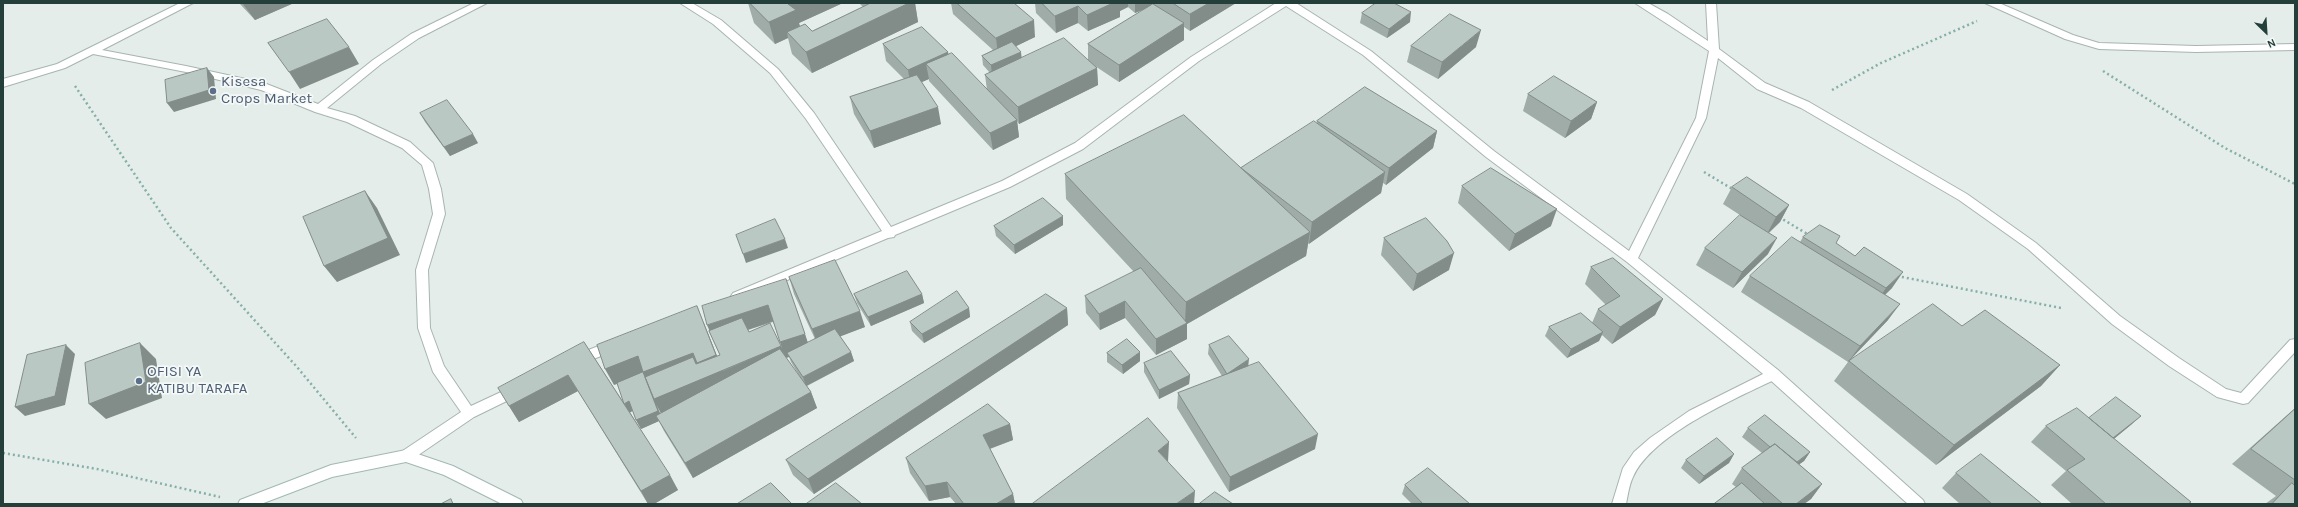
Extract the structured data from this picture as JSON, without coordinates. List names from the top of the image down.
{
  "places": ["Kisesa Crops Market", "OFISI YA KATIBU TARAFA"],
  "north": "bottom right"
}
